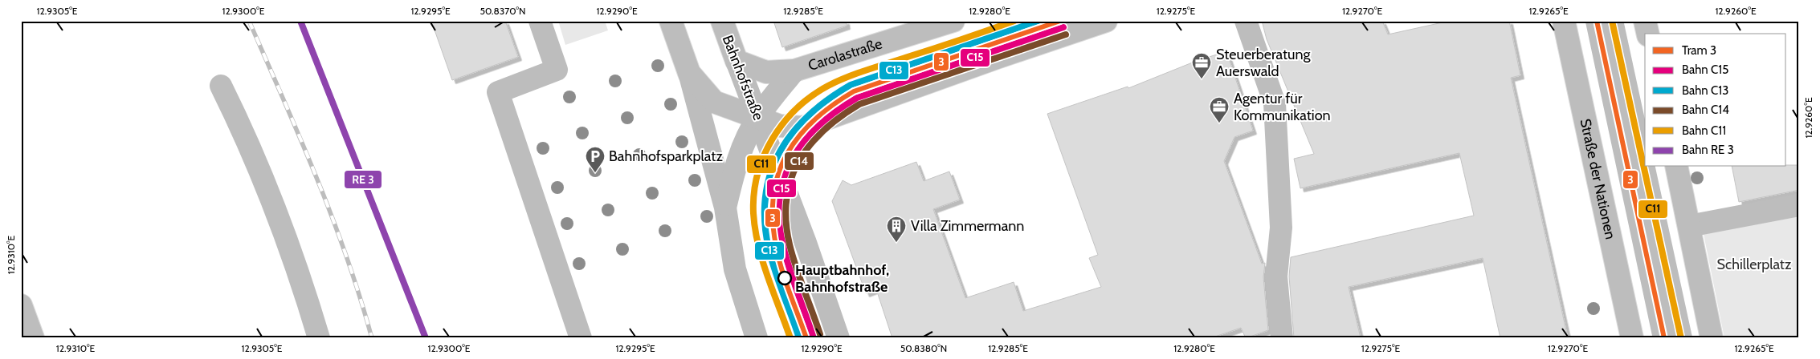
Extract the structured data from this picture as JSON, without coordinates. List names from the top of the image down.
{
  "streets": {
    "main road": ["Carolastraße", "Bahnhofstraße", "Straße der Nationen"]
  },
  "crossings": [
    ["Carolastraße", "Bahnhofstraße"]
  ],
  "parks": ["Schillerplatz"],
  "places": {
    "office": ["Steuerberatung Auerswald", "Agentur für Kommunikation"],
    "parking": ["Bahnhofsparkplatz"],
    "building": ["Villa Zimmermann"],
    "other": ["Hauptbahnhof, Bahnhofstraße"]
  },
  "lines": [
    "tram line 3",
    "rail line C13",
    "rail line C11",
    "rail line C15",
    "rail line C14"
  ],
  "legend": [
    "Tram 3",
    "Bahn C15",
    "Bahn C13",
    "Bahn C14",
    "Bahn C11",
    "Bahn RE 3"
  ],
  "coordinates": [
    "12.9305°E",
    "12.9300°E",
    "12.9295°E",
    "50.8370°N",
    "12.9290°E",
    "12.9285°E",
    "12.9280°E",
    "12.9275°E",
    "12.9270°E",
    "12.9265°E",
    "12.9260°E",
    "12.9310°E",
    "50.8380°N"
  ]
}
